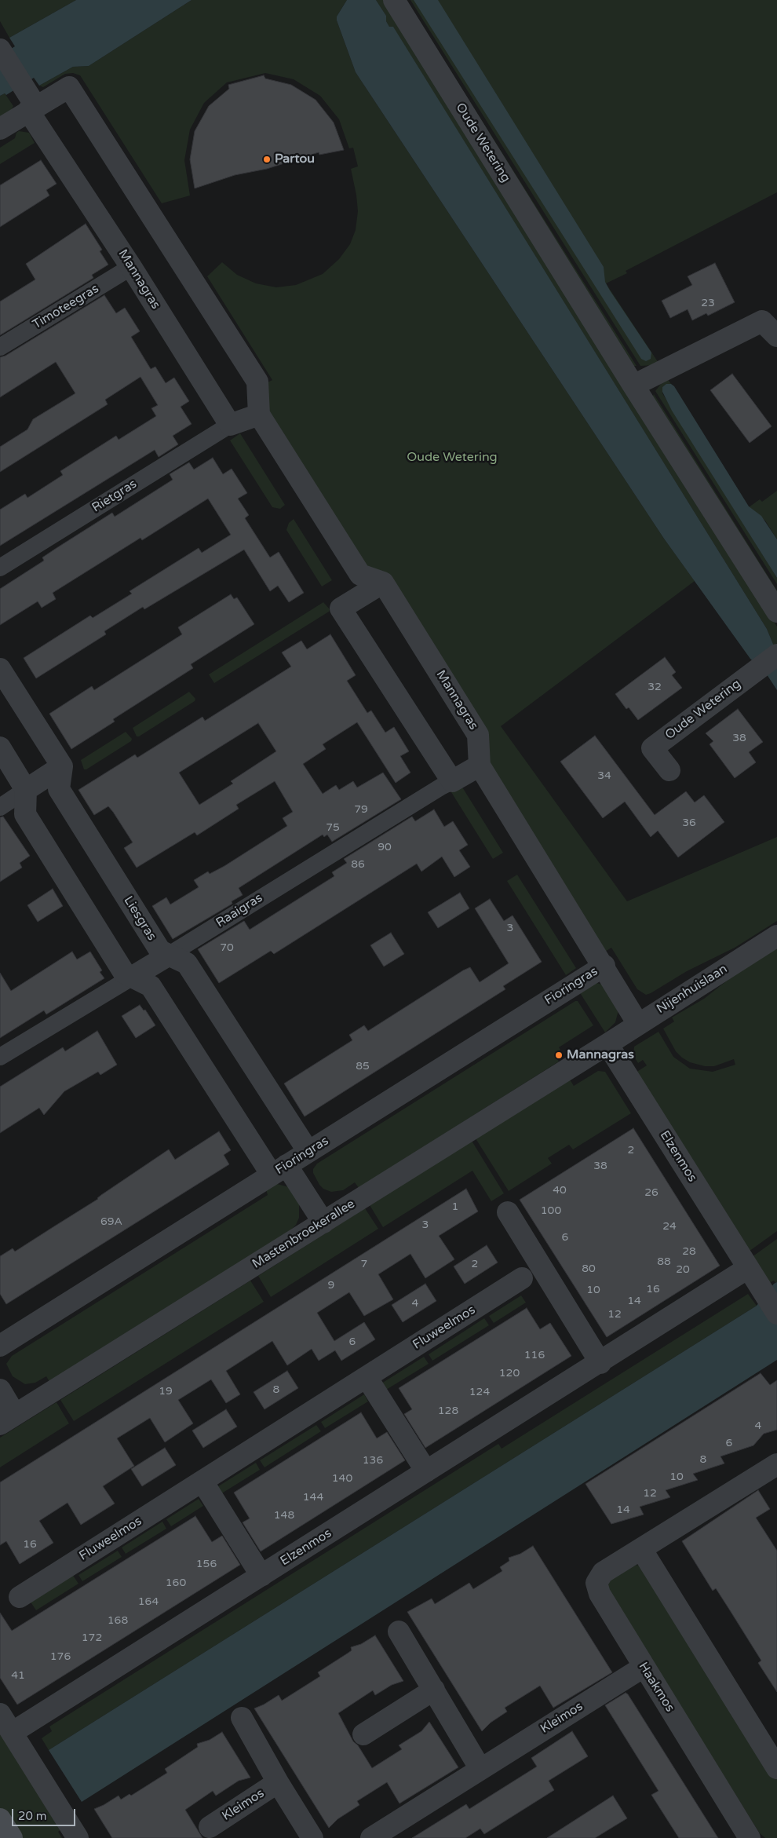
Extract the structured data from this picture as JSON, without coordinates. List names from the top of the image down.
{
  "streets": {
    "street": [
      "Oude Wetering",
      "Mannagras",
      "Timoteegras",
      "Rietgras",
      "Raaigras",
      "Liesgras",
      "Fioringras",
      "Nijenhuislaan",
      "Elzenmos",
      "Mastenbroekerallee",
      "Fluweelmos",
      "Haakmos",
      "Kleimos"
    ]
  },
  "crossings": [
    ["Mannagras", "Timoteegras"],
    ["Mannagras", "Rietgras"],
    ["Mannagras", "Raaigras"],
    ["Mannagras", "Fioringras"],
    ["Mannagras", "Nijenhuislaan"],
    ["Raaigras", "Liesgras"],
    ["Liesgras", "Fioringras"],
    ["Nijenhuislaan", "Elzenmos"],
    ["Nijenhuislaan", "Mastenbroekerallee"],
    ["Elzenmos", "Mastenbroekerallee"],
    ["Haakmos", "Kleimos"]
  ],
  "parks": ["Oude Wetering"],
  "places": ["Partou", "Mannagras"],
  "house_numbers": [
    "23",
    "32",
    "38",
    "34",
    "79",
    "36",
    "75",
    "90",
    "86",
    "3",
    "70",
    "85",
    "2",
    "38",
    "40",
    "26",
    "1",
    "100",
    "69A",
    "3",
    "24",
    "6",
    "28",
    "88",
    "7",
    "2",
    "80",
    "20",
    "9",
    "16",
    "10",
    "14",
    "4",
    "12",
    "6",
    "116",
    "120",
    "8",
    "19",
    "124",
    "128",
    "4",
    "6",
    "8",
    "136",
    "10",
    "140",
    "12",
    "144",
    "14",
    "148",
    "16",
    "156",
    "160",
    "164",
    "168",
    "172",
    "176",
    "41"
  ],
  "scale_bar": "20 m"
}
